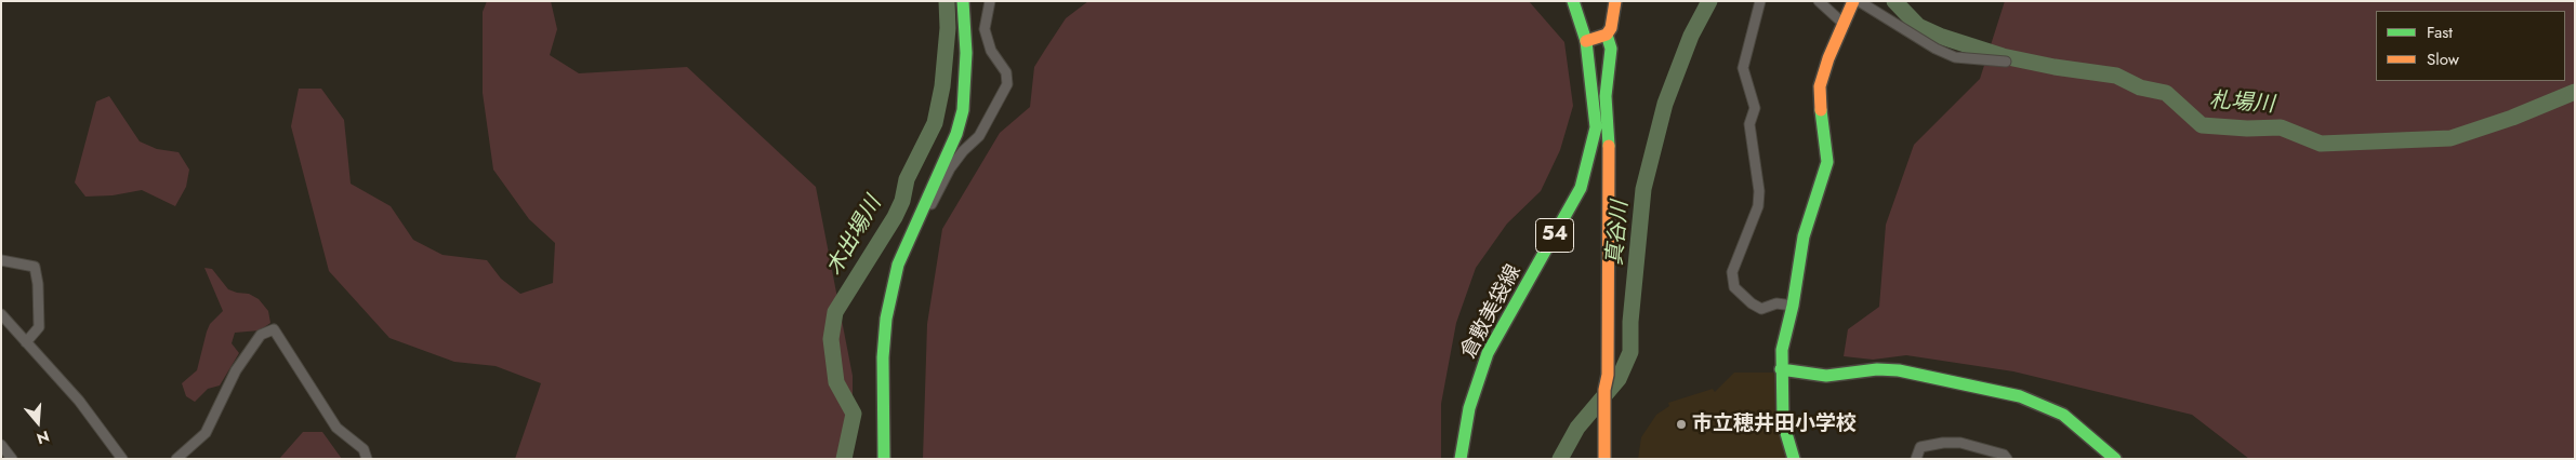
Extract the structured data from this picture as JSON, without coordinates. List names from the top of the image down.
{
  "streets": {
    "street": ["54", "倉敷美袋線"]
  },
  "water": ["札場川", "真谷川", "木出場川"],
  "places": ["市立穂井田小学校"],
  "legend": ["Fast", "Slow"],
  "north": "bottom"
}
